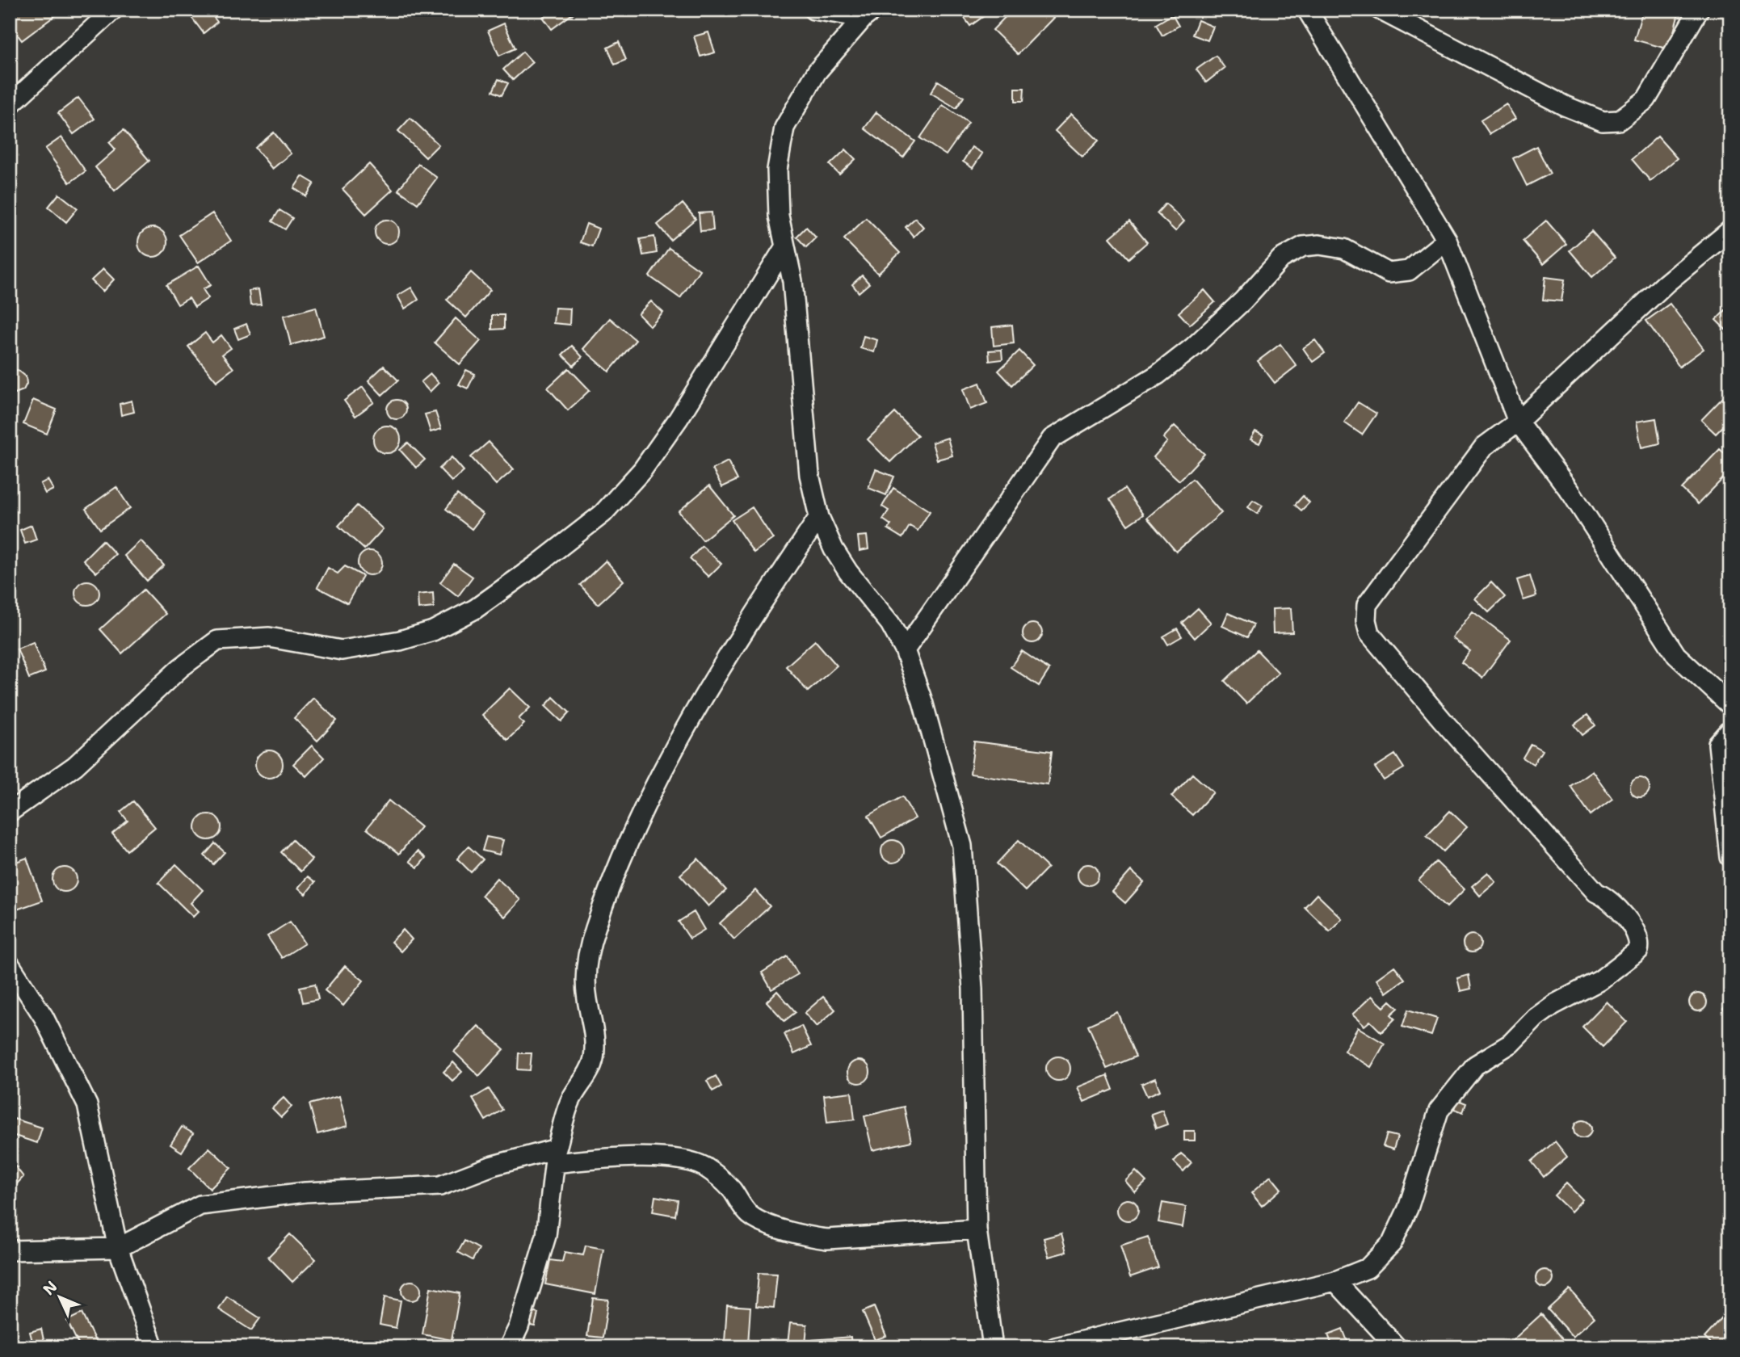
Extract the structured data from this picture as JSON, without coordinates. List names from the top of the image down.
{
  "north": "top left"
}
